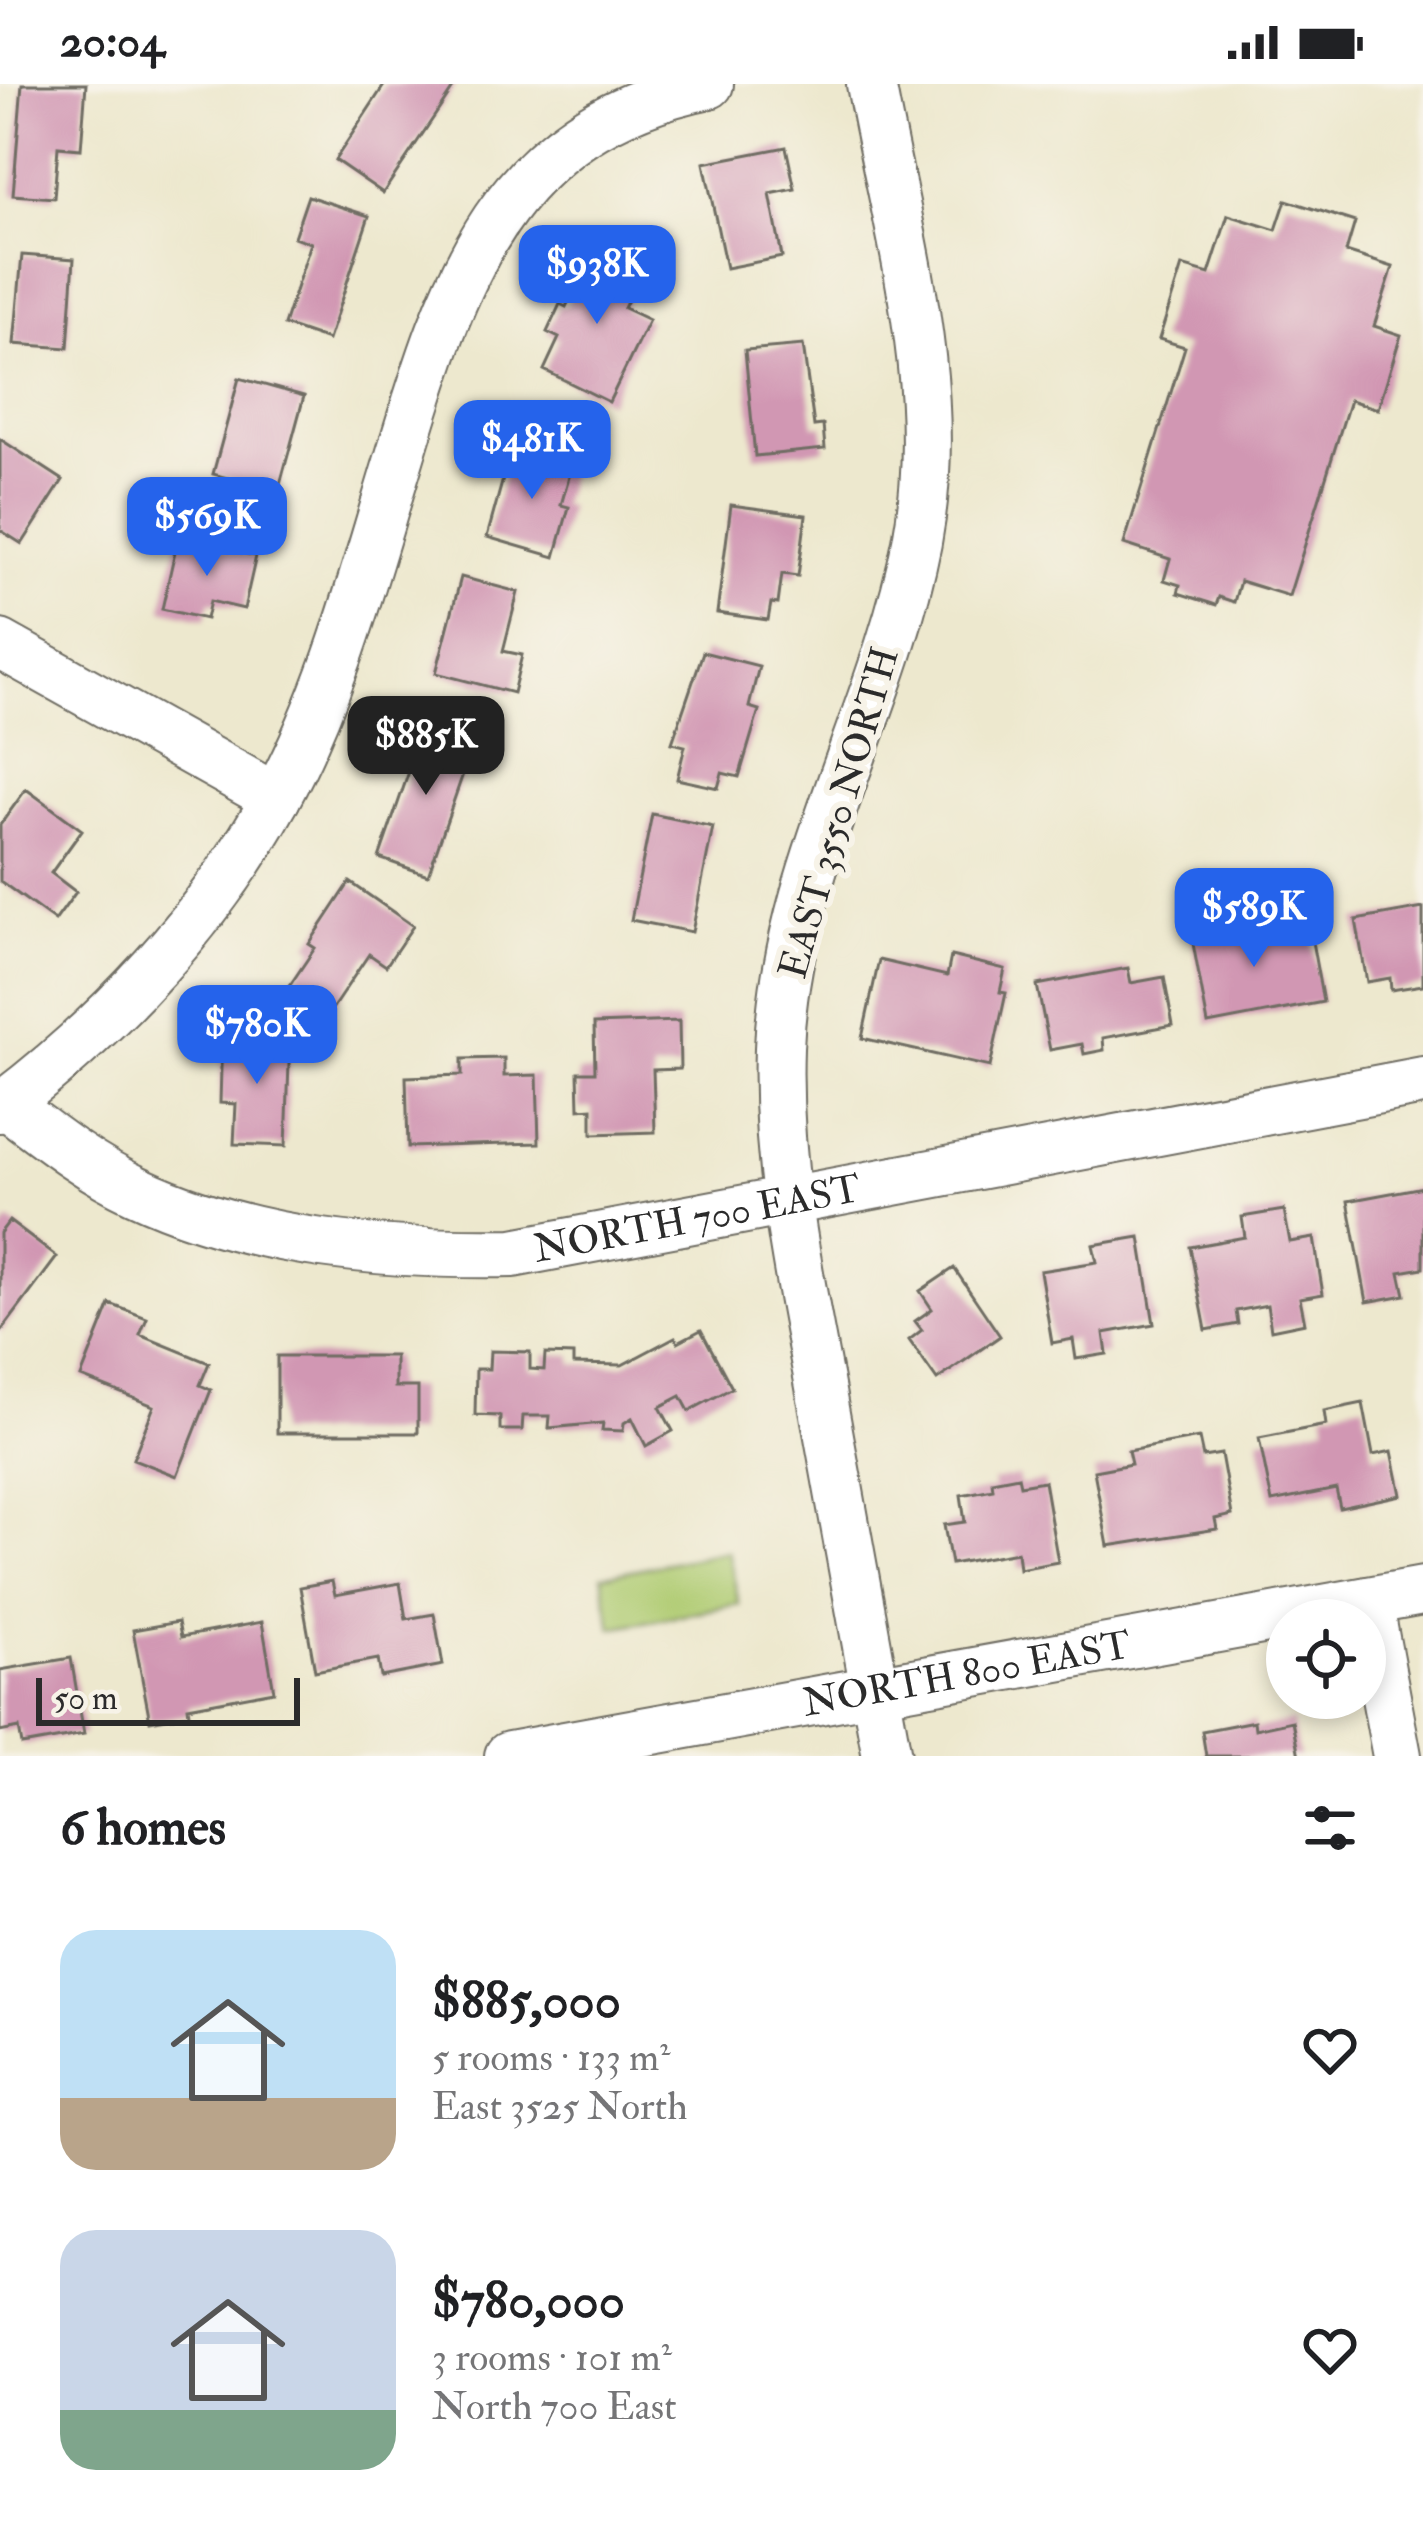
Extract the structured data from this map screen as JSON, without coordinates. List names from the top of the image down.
{
  "streets": {
    "street": ["EAST 3550 NORTH", "NORTH 700 EAST", "NORTH 800 EAST"]
  },
  "crossings": [
    ["EAST 3550 NORTH", "NORTH 700 EAST"],
    ["EAST 3550 NORTH", "NORTH 800 EAST"]
  ],
  "scale_bar": "50 m",
  "page": {
    "status": "20:04",
    "price": [
      "$938K",
      "$481K",
      "$569K",
      "$885K",
      "$589K",
      "$780K"
    ],
    "scale": "50 m",
    "heading": "6 homes",
    "list": [
      {
        "name": "$885,000",
        "note": "5 rooms · 133 m² · East 3525 North"
      },
      {
        "name": "$780,000",
        "note": "3 rooms · 101 m² · North 700 East"
      }
    ]
  }
}
